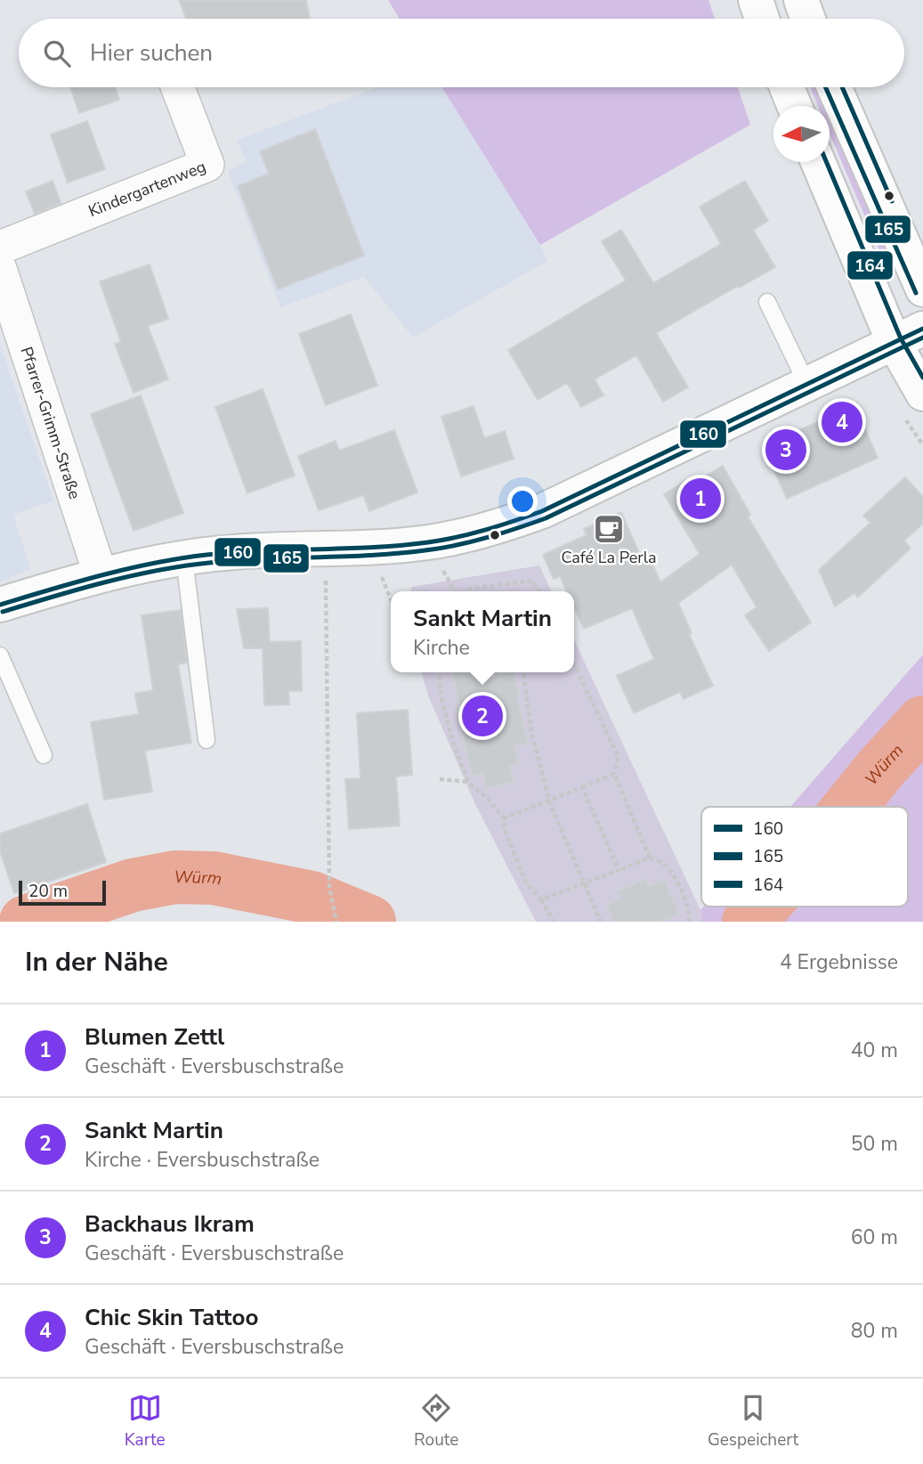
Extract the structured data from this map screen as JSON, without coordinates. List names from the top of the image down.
{
  "streets": {
    "street": ["Kindergartenweg", "Pfarrer-Grimm-Straße"]
  },
  "water": ["Würm"],
  "places": {
    "cafe": ["Café La Perla"]
  },
  "lines": ["transit line 165", "transit line 164", "transit line 160"],
  "legend": ["160", "165", "164"],
  "scale_bar": "20 m",
  "north": "left",
  "page": {
    "search": "Hier suchen",
    "pins": [
      "4",
      "3",
      "1",
      "2"
    ],
    "popup": ["Sankt Martin", "Kirche"],
    "scale": "20 m",
    "heading": ["In der Nähe", "4 Ergebnisse"],
    "list": [
      {
        "mark": "1",
        "name": "Blumen Zettl",
        "note": "Geschäft · Eversbuschstraße",
        "value": "40 m"
      },
      {
        "mark": "2",
        "name": "Sankt Martin",
        "note": "Kirche · Eversbuschstraße",
        "value": "50 m"
      },
      {
        "mark": "3",
        "name": "Backhaus Ikram",
        "note": "Geschäft · Eversbuschstraße",
        "value": "60 m"
      },
      {
        "mark": "4",
        "name": "Chic Skin Tattoo",
        "note": "Geschäft · Eversbuschstraße",
        "value": "80 m"
      }
    ],
    "nav": ["Karte", "Route", "Gespeichert"]
  }
}
